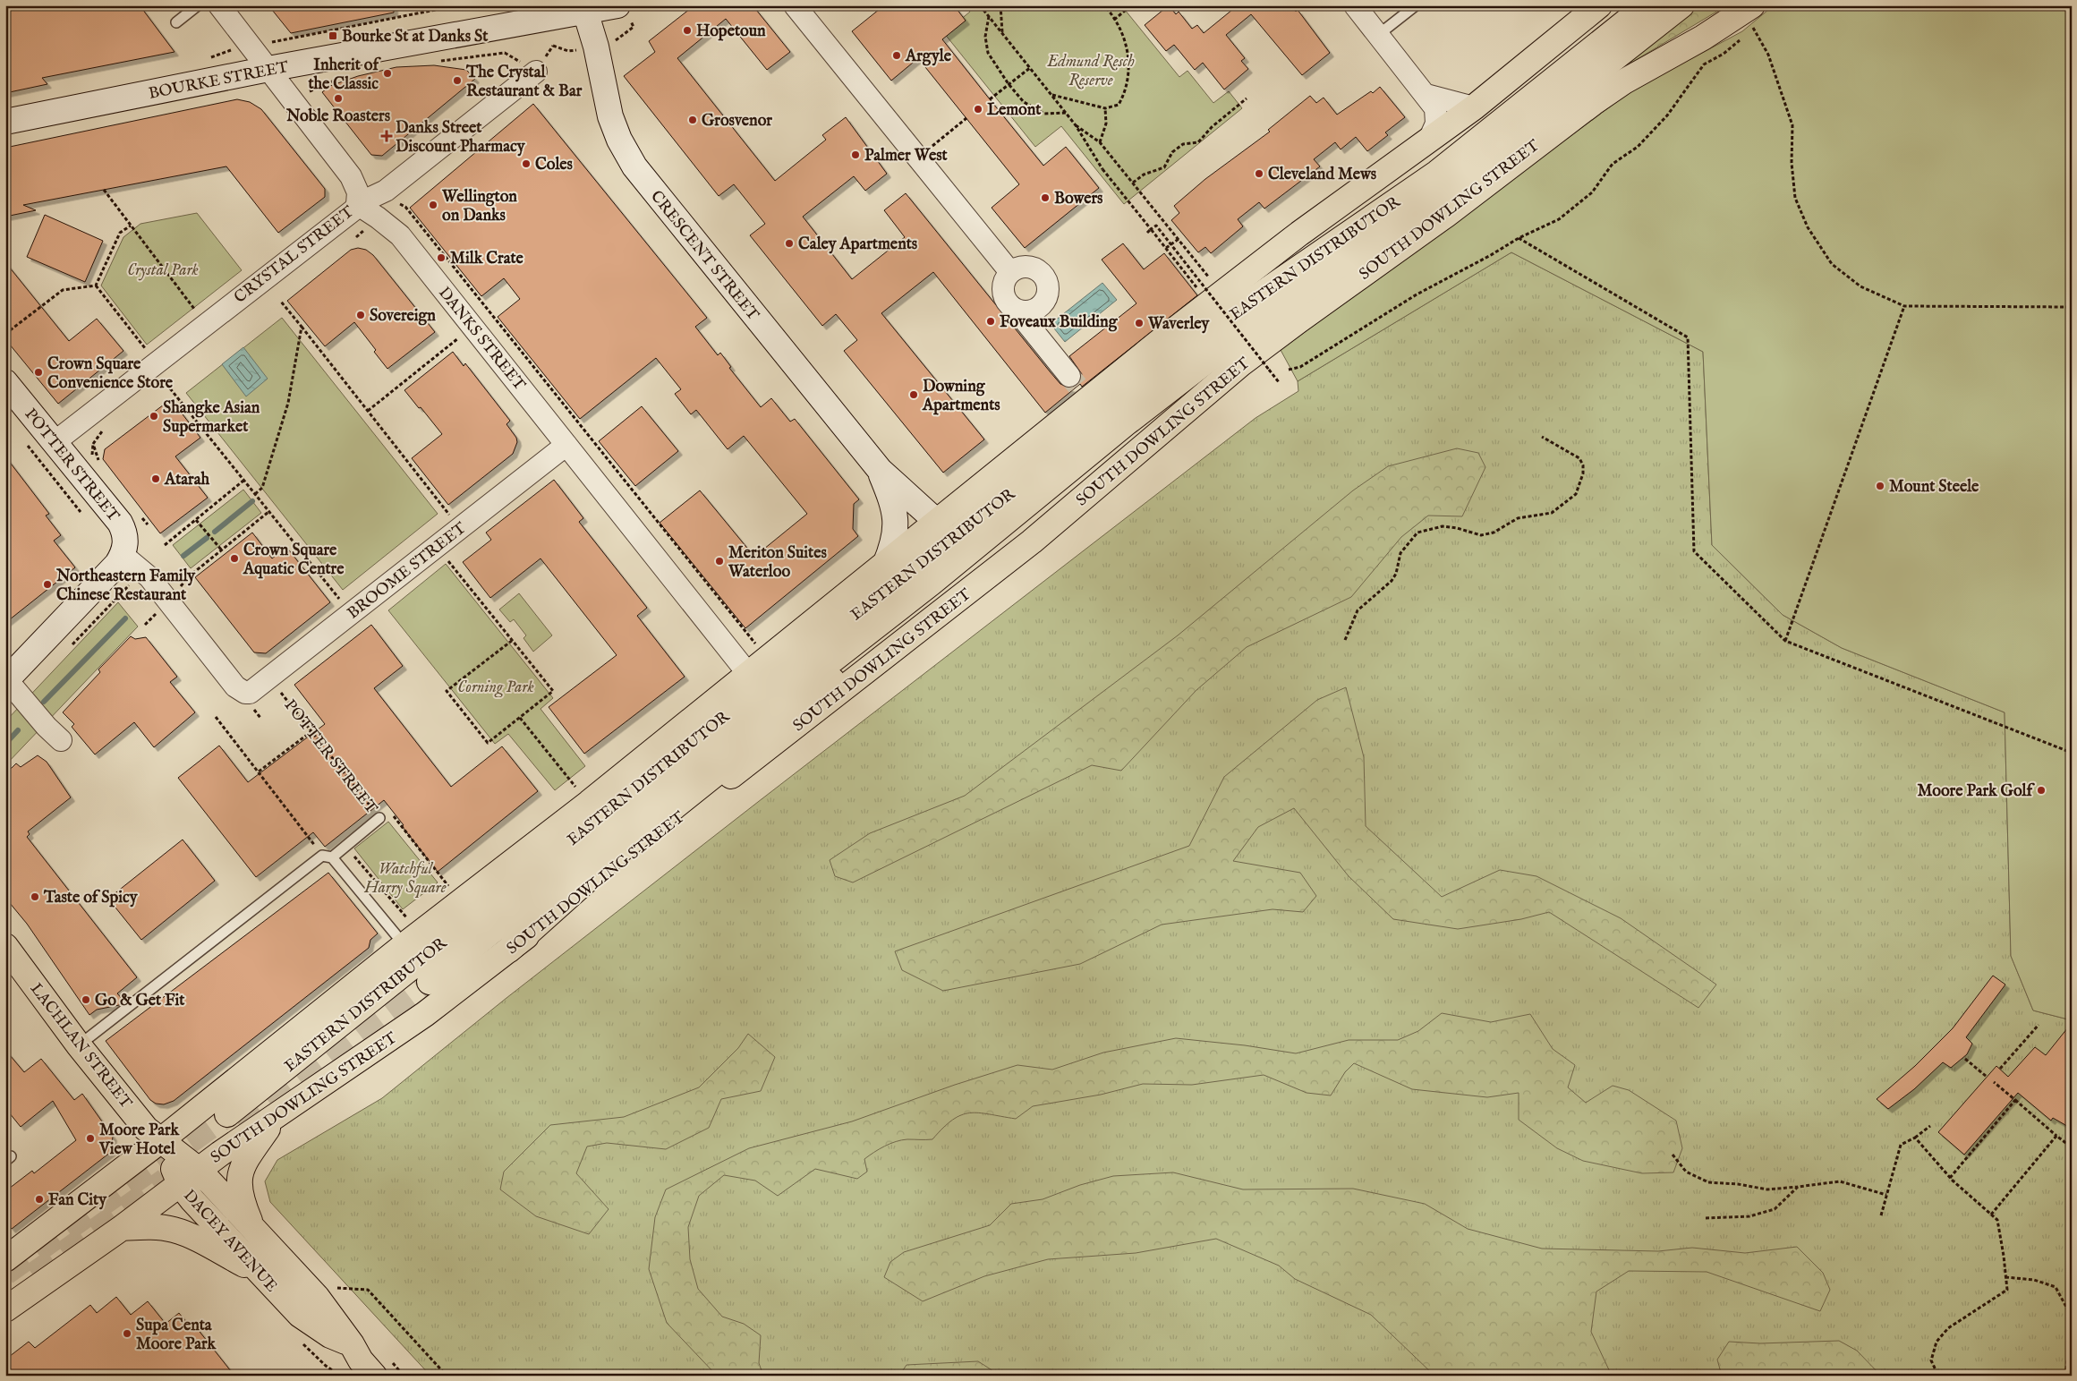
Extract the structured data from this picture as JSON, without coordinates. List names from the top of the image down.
{
  "streets": {
    "main road": [
      "BOURKE STREET",
      "SOUTH DOWLING STREET",
      "CRESCENT STREET",
      "EASTERN DISTRIBUTOR",
      "POTTER STREET",
      "LACHLAN STREET",
      "DACEY AVENUE"
    ],
    "street": ["CRYSTAL STREET", "DANKS STREET", "BROOME STREET"]
  },
  "crossings": [
    ["BOURKE STREET", "CRESCENT STREET"],
    ["SOUTH DOWLING STREET", "DACEY AVENUE"],
    ["CRYSTAL STREET", "DANKS STREET"],
    ["CRYSTAL STREET", "POTTER STREET"],
    ["DANKS STREET", "BROOME STREET"],
    ["LACHLAN STREET", "DACEY AVENUE"]
  ],
  "parks": [
    "Edmund Resch Reserve",
    "Crystal Park",
    "Corning Park",
    "Watchful Harry Square"
  ],
  "places": {
    "other": [
      "Hopetoun",
      "Argyle",
      "Inherit of the Classic",
      "The Crystal Restaurant & Bar",
      "Noble Roasters",
      "Lemont",
      "Grosvenor",
      "Palmer West",
      "Coles",
      "Cleveland Mews",
      "Bowers",
      "Wellington on Danks",
      "Caley Apartments",
      "Milk Crate",
      "Sovereign",
      "Foveaux Building",
      "Waverley",
      "Crown Square Convenience Store",
      "Downing Apartments",
      "Shangke Asian Supermarket",
      "Atarah",
      "Mount Steele",
      "Crown Square Aquatic Centre",
      "Meriton Suites Waterloo",
      "Northeastern Family Chinese Restaurant",
      "Moore Park Golf",
      "Taste of Spicy",
      "Go & Get Fit",
      "Moore Park View Hotel",
      "Fan City",
      "Supa Centa Moore Park"
    ],
    "transit": ["Bourke St at Danks St"],
    "health": ["Danks Street Discount Pharmacy"]
  }
}
